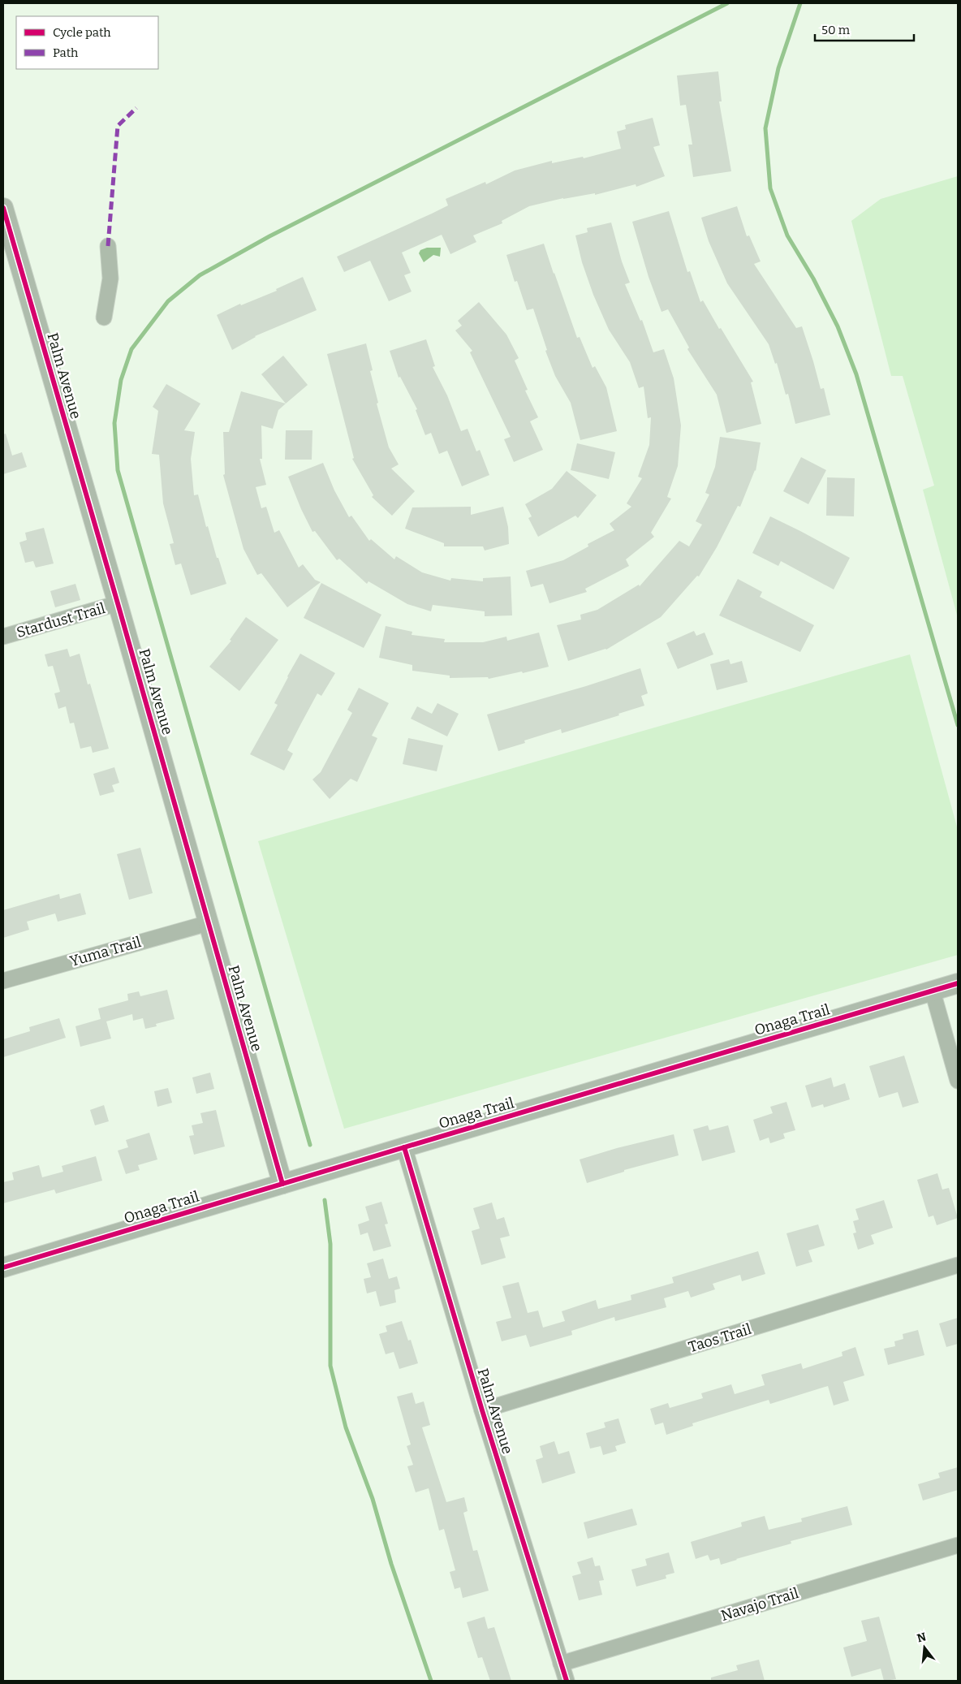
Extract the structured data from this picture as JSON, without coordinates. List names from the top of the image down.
{
  "streets": {
    "street": [
      "Palm Avenue",
      "Stardust Trail",
      "Yuma Trail",
      "Onaga Trail",
      "Taos Trail",
      "Navajo Trail"
    ]
  },
  "crossings": [
    ["Palm Avenue", "Stardust Trail"],
    ["Palm Avenue", "Yuma Trail"],
    ["Palm Avenue", "Onaga Trail"],
    ["Palm Avenue", "Taos Trail"],
    ["Palm Avenue", "Navajo Trail"]
  ],
  "legend": ["Cycle path", "Path"],
  "scale_bar": "50 m",
  "north": "top"
}
